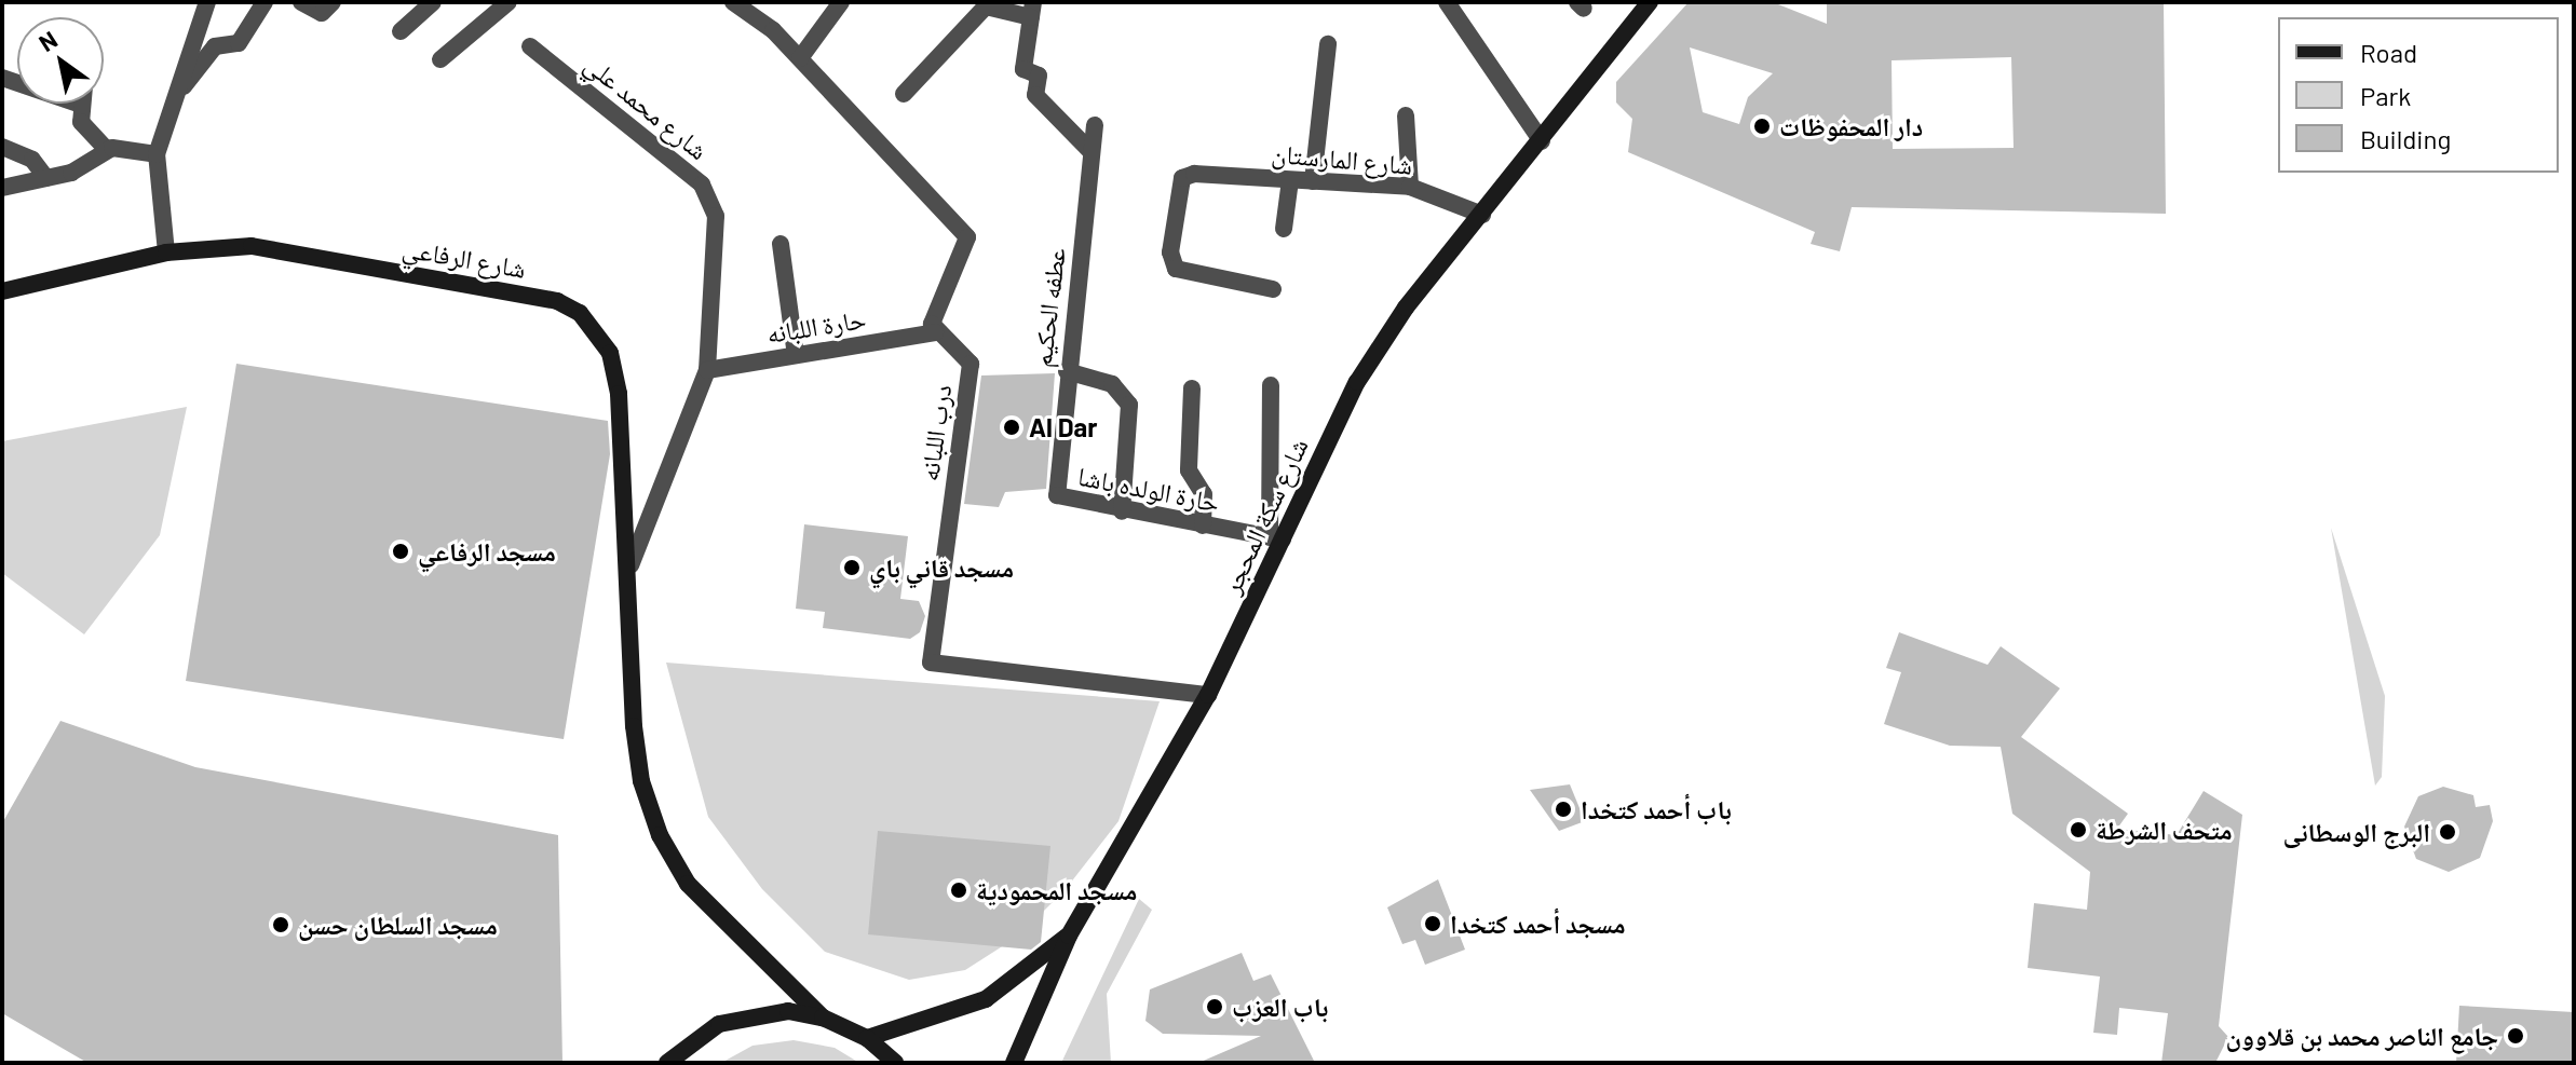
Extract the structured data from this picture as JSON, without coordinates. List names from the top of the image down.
{
  "streets": {
    "main road": ["شارع الرفاعي", "شارع سكة المحجر"],
    "street": [
      "شارع محمد علي",
      "شارع المارستان",
      "عطفه الحكيم",
      "حارة اللبانه",
      "درب اللبانه",
      "حارة الولده باشا"
    ]
  },
  "crossings": [
    ["شارع محمد علي", "شارع الرفاعي"],
    ["شارع محمد علي", "حارة اللبانه"],
    ["شارع المارستان", "شارع سكة المحجر"],
    ["عطفه الحكيم", "حارة الولده باشا"],
    ["حارة اللبانه", "درب اللبانه"],
    ["درب اللبانه", "شارع سكة المحجر"],
    ["حارة الولده باشا", "شارع سكة المحجر"]
  ],
  "places": [
    "دار المحفوظات",
    "Al Dar",
    "مسجد الرفاعي",
    "مسجد قاني باي",
    "باب أحمد كتخدا",
    "متحف الشرطة",
    "البرج الوسطانى",
    "مسجد المحمودية",
    "مسجد أحمد كتخدا",
    "مسجد السلطان حسن",
    "باب العزب",
    "جامع الناصر محمد بن قلاوون"
  ],
  "legend": ["Road", "Park", "Building"],
  "north": "top left"
}
